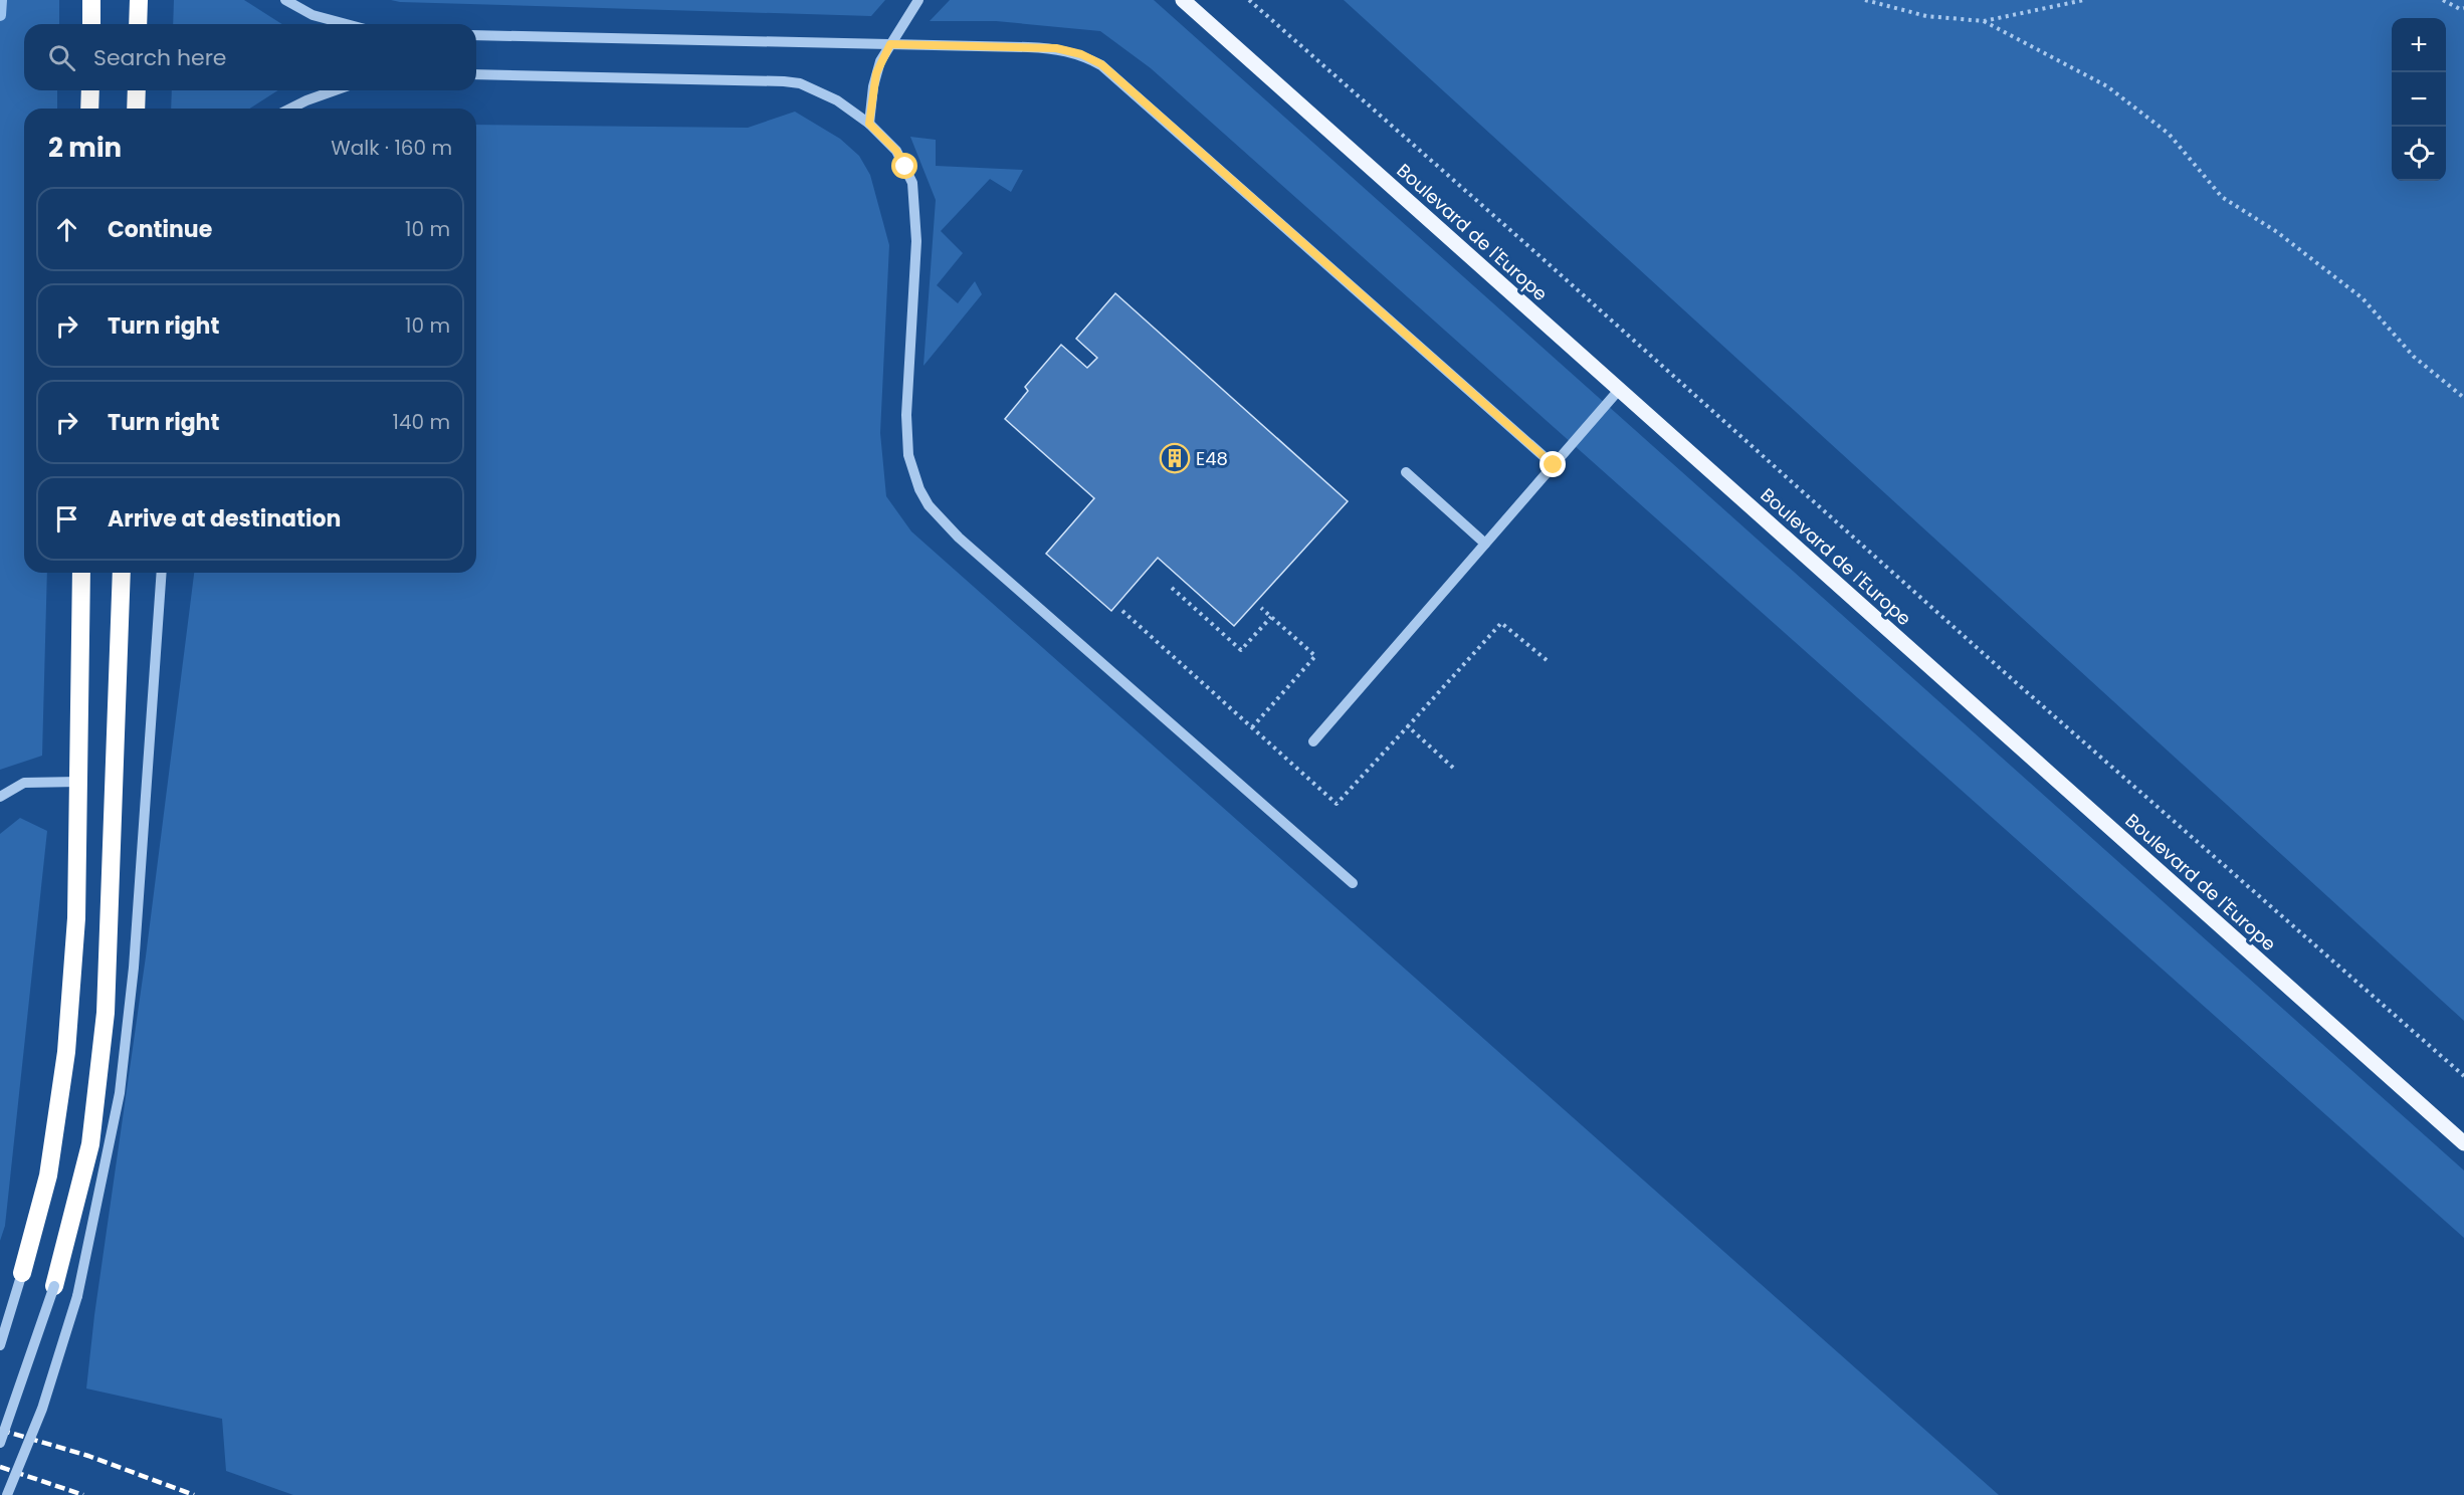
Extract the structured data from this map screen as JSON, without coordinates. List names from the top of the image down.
{
  "streets": {
    "main road": ["Boulevard de l'Europe"]
  },
  "places": {
    "building": ["E48"]
  },
  "page": {
    "map_buttons": ["+", "−"],
    "search": "Search here",
    "heading": ["2 min", "Walk · 160 m"],
    "list": [
      ["Continue", "10 m"],
      ["Turn right", "10 m"],
      ["Turn right", "140 m"],
      "Arrive at destination"
    ]
  }
}
